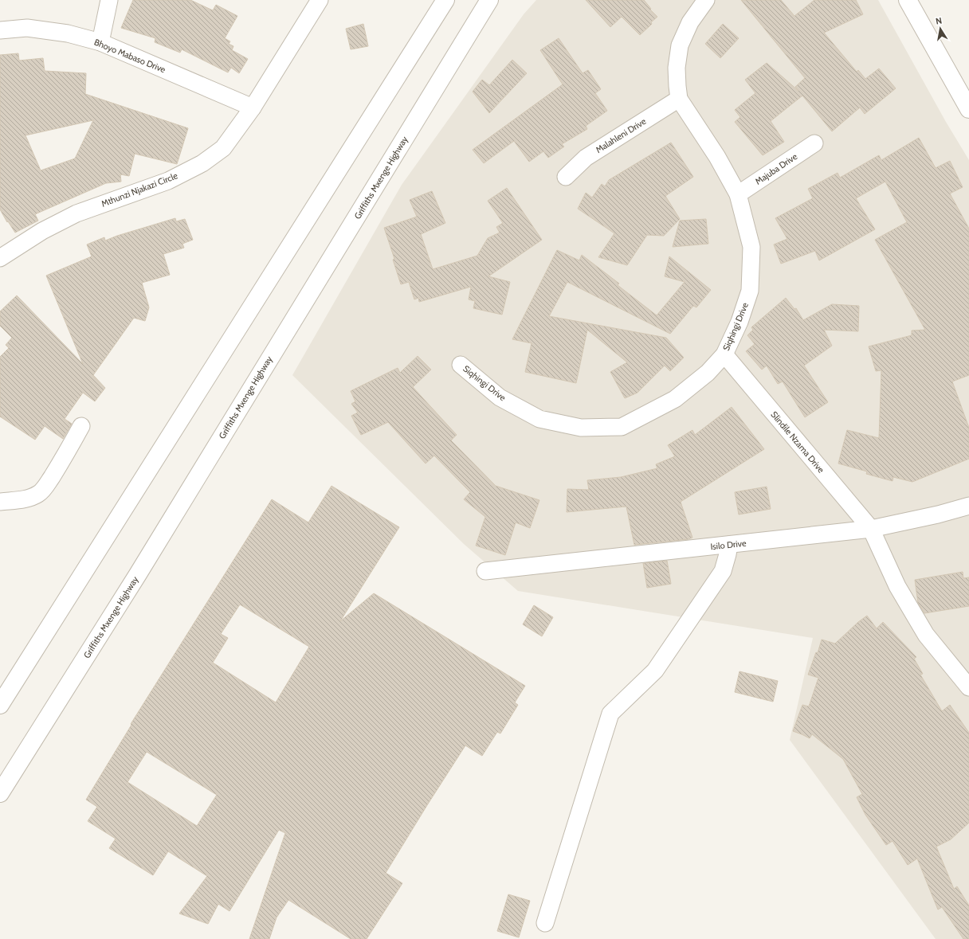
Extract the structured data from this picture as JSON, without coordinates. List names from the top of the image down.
{
  "streets": {
    "street": [
      "Bhoyo Mabaso Drive",
      "Malahleni Drive",
      "Majuba Drive",
      "Griffiths Mxenge Highway",
      "Mthunzi Njakazi Circle",
      "Siqhingi Drive",
      "Slindile Nzama Drive",
      "Isilo Drive"
    ]
  },
  "crossings": [
    ["Bhoyo Mabaso Drive", "Mthunzi Njakazi Circle"],
    ["Malahleni Drive", "Siqhingi Drive"],
    ["Majuba Drive", "Siqhingi Drive"],
    ["Siqhingi Drive", "Slindile Nzama Drive"],
    ["Slindile Nzama Drive", "Isilo Drive"]
  ],
  "north": "top"
}
